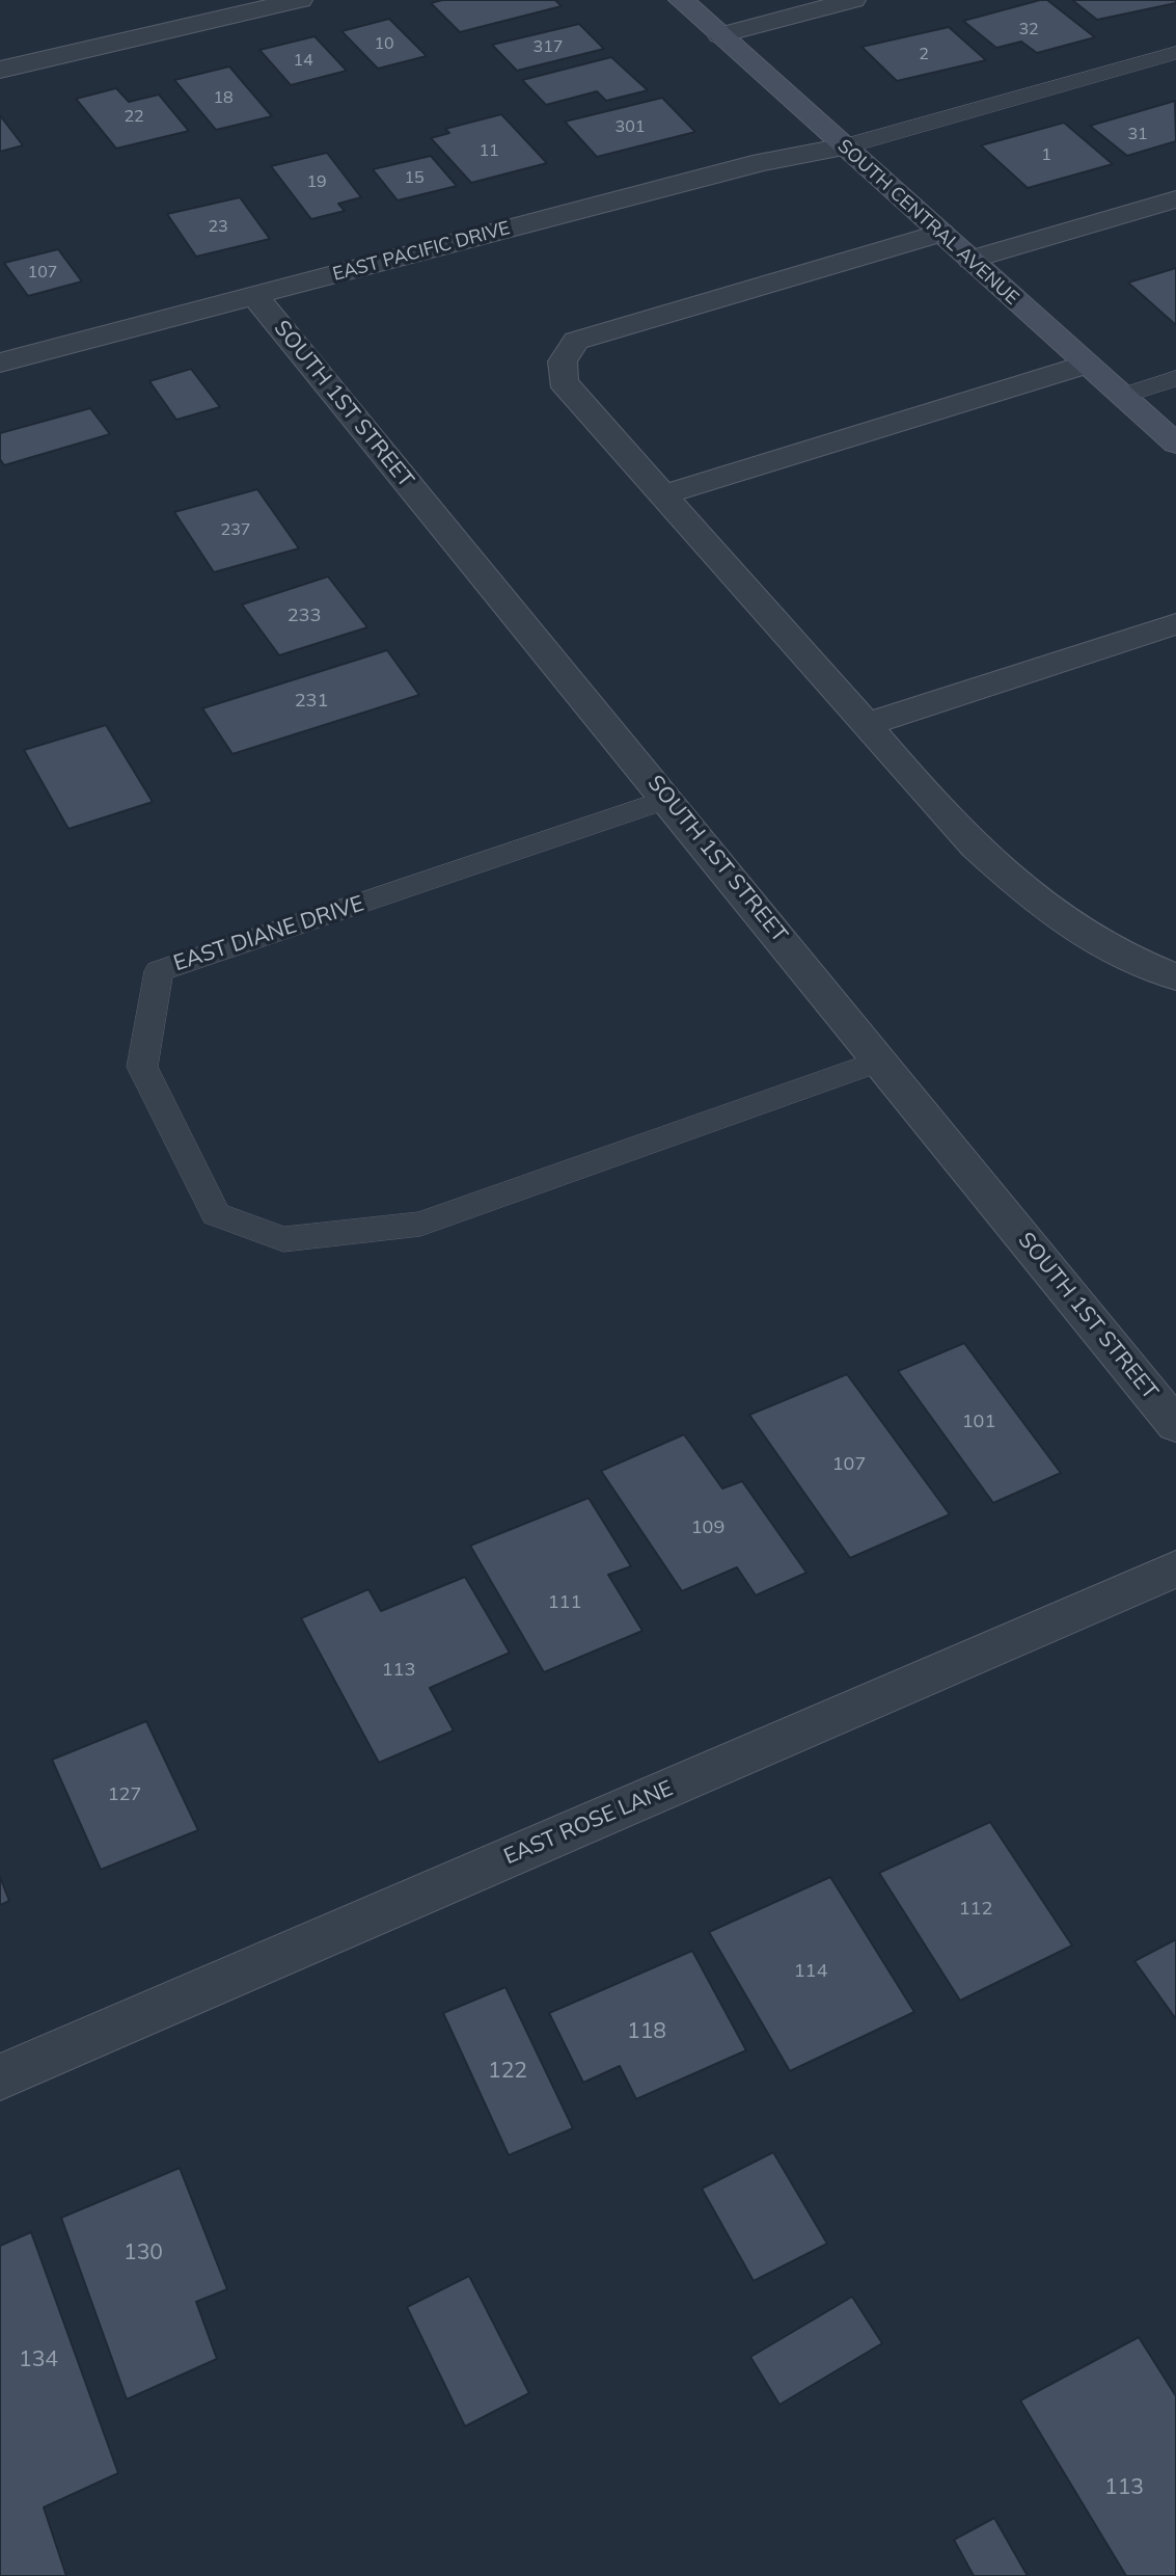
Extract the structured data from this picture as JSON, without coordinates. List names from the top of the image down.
{
  "streets": {
    "street": [
      "SOUTH CENTRAL AVENUE",
      "EAST PACIFIC DRIVE",
      "SOUTH 1ST STREET",
      "EAST ROSE LANE"
    ],
    "lane": ["EAST DIANE DRIVE"]
  },
  "crossings": [
    ["SOUTH CENTRAL AVENUE", "EAST PACIFIC DRIVE"],
    ["EAST PACIFIC DRIVE", "SOUTH 1ST STREET"],
    ["SOUTH 1ST STREET", "EAST DIANE DRIVE"]
  ],
  "house_numbers": [
    "32",
    "10",
    "317",
    "2",
    "14",
    "18",
    "22",
    "301",
    "31",
    "11",
    "1",
    "15",
    "19",
    "23",
    "107",
    "237",
    "233",
    "231",
    "101",
    "107",
    "109",
    "111",
    "113",
    "127",
    "112",
    "114",
    "118",
    "122",
    "130",
    "134",
    "113"
  ]
}
